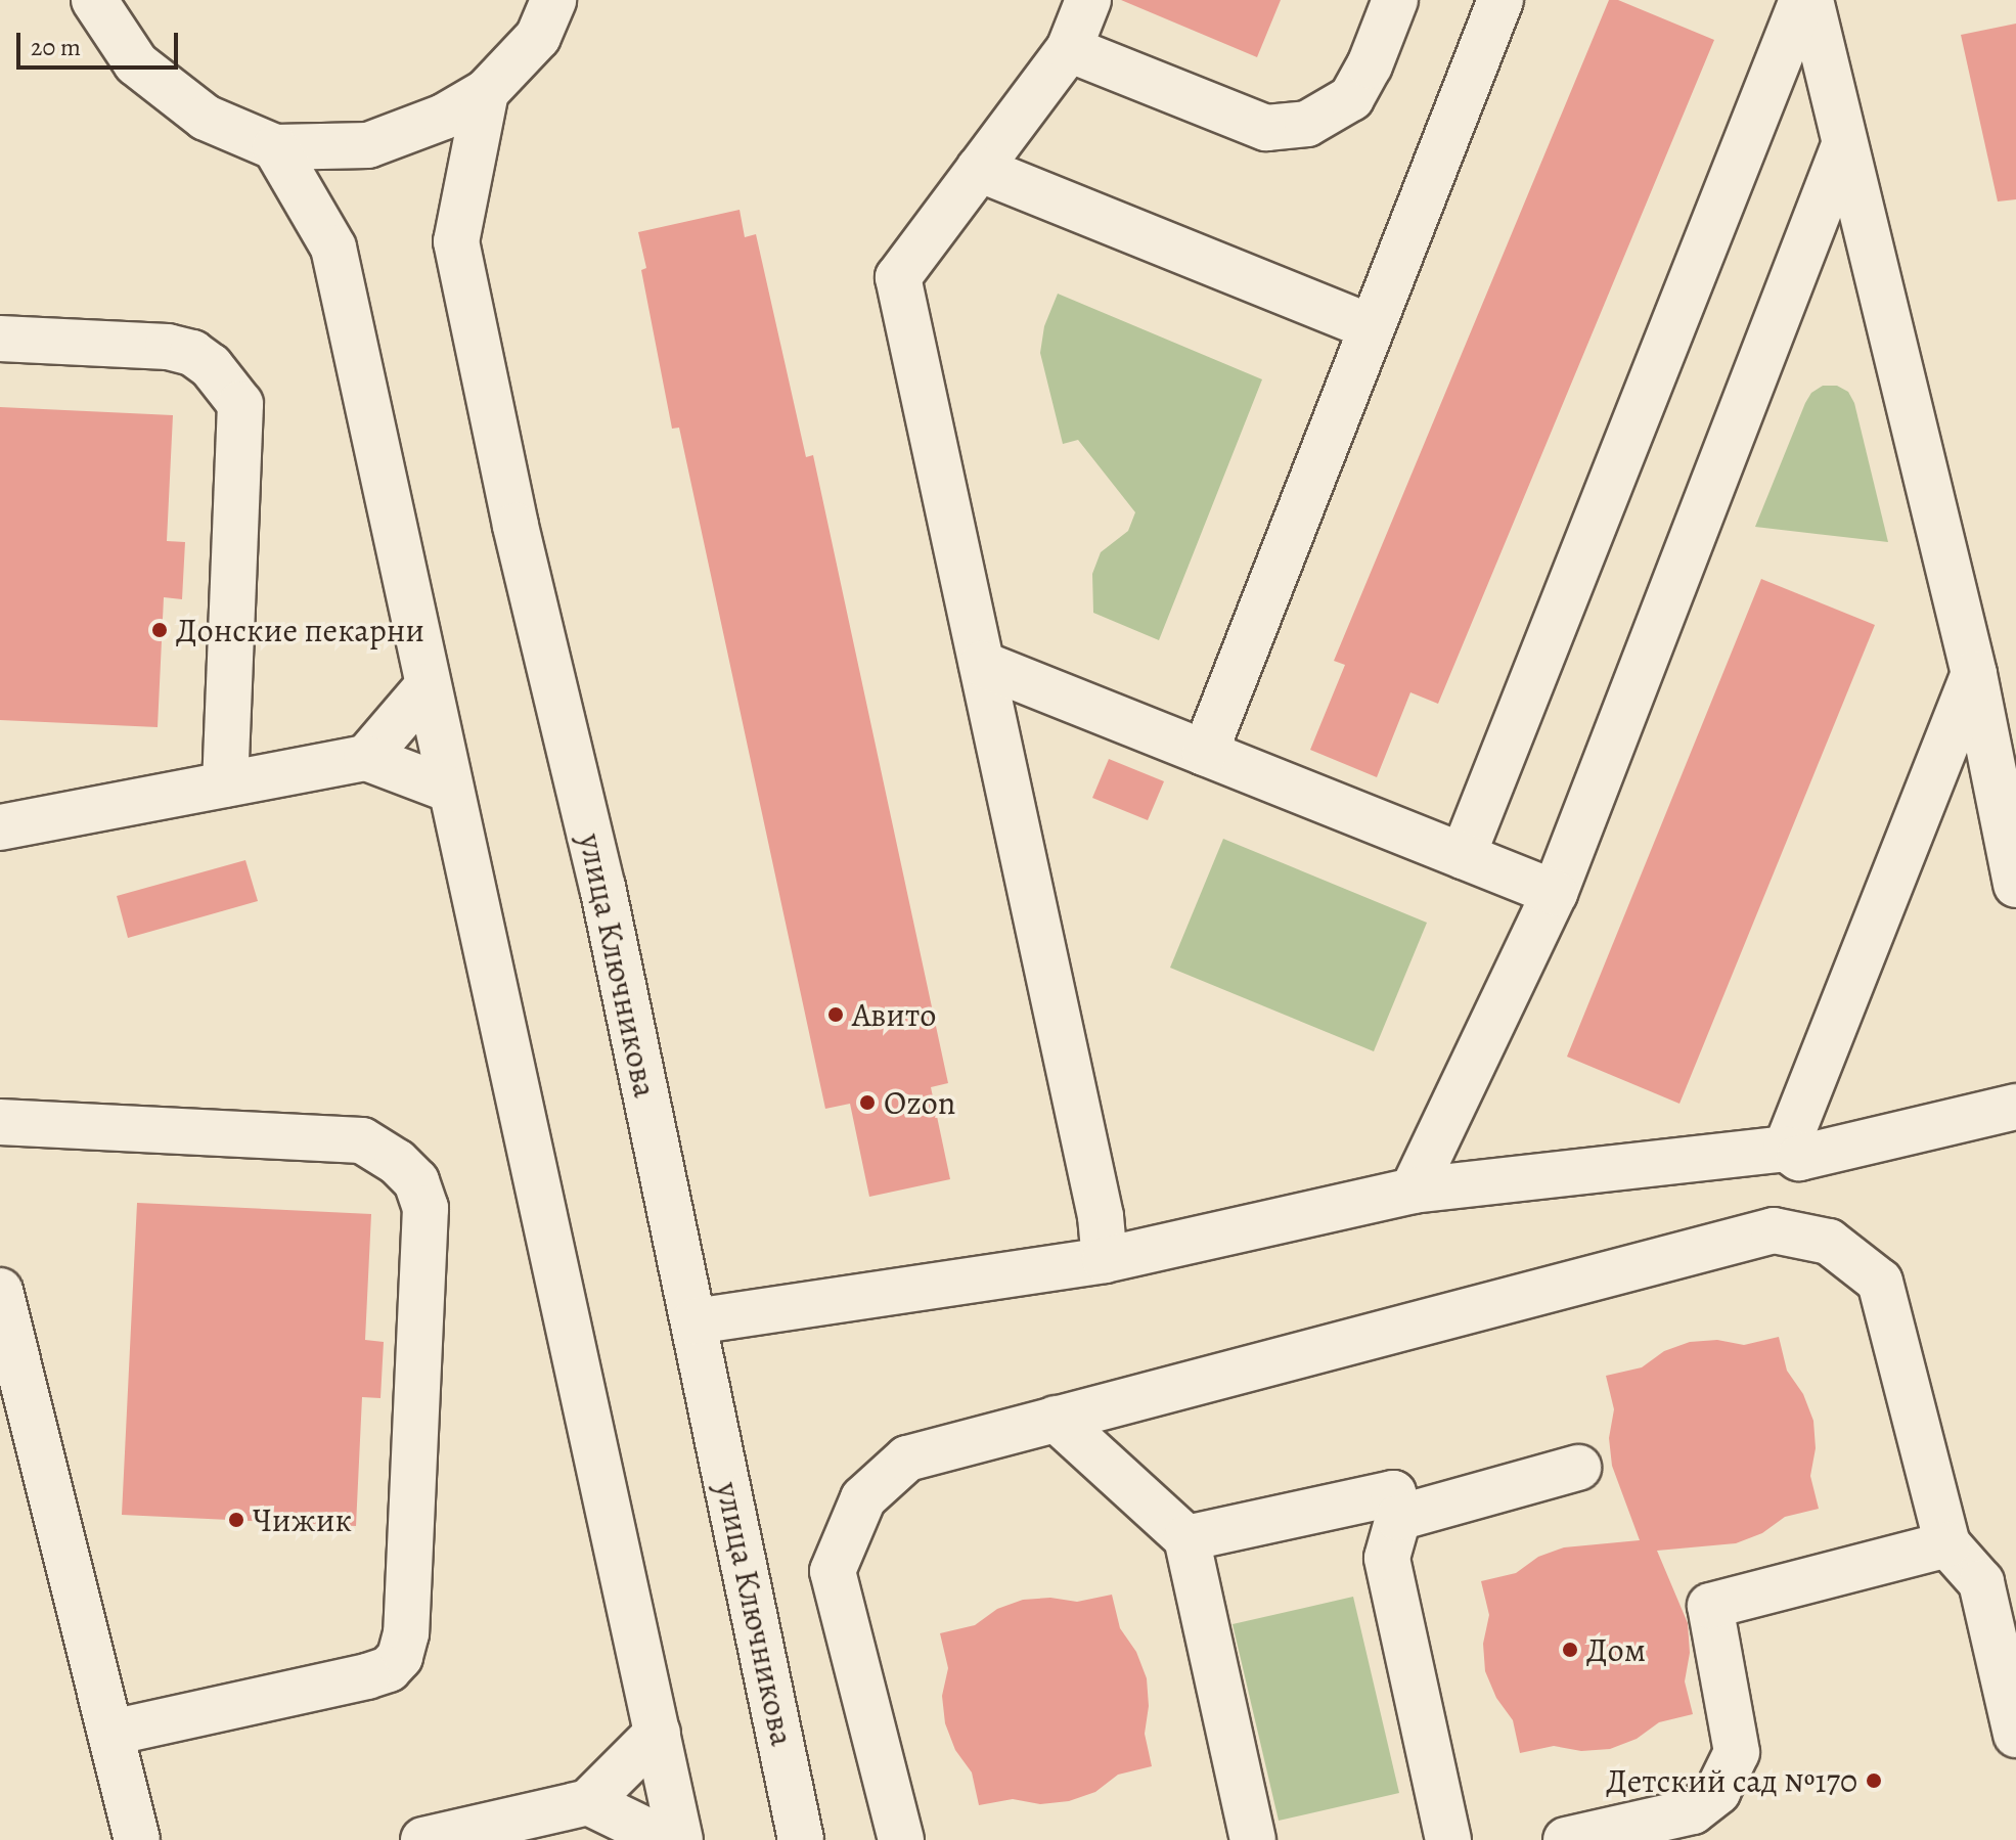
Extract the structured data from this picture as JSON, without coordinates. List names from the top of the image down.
{
  "streets": {
    "street": ["улица Ключникова"]
  },
  "places": [
    "Донские пекарни",
    "Авито",
    "Ozon",
    "Чижик",
    "Дом",
    "Детский сад №170"
  ],
  "scale_bar": "20 m"
}
